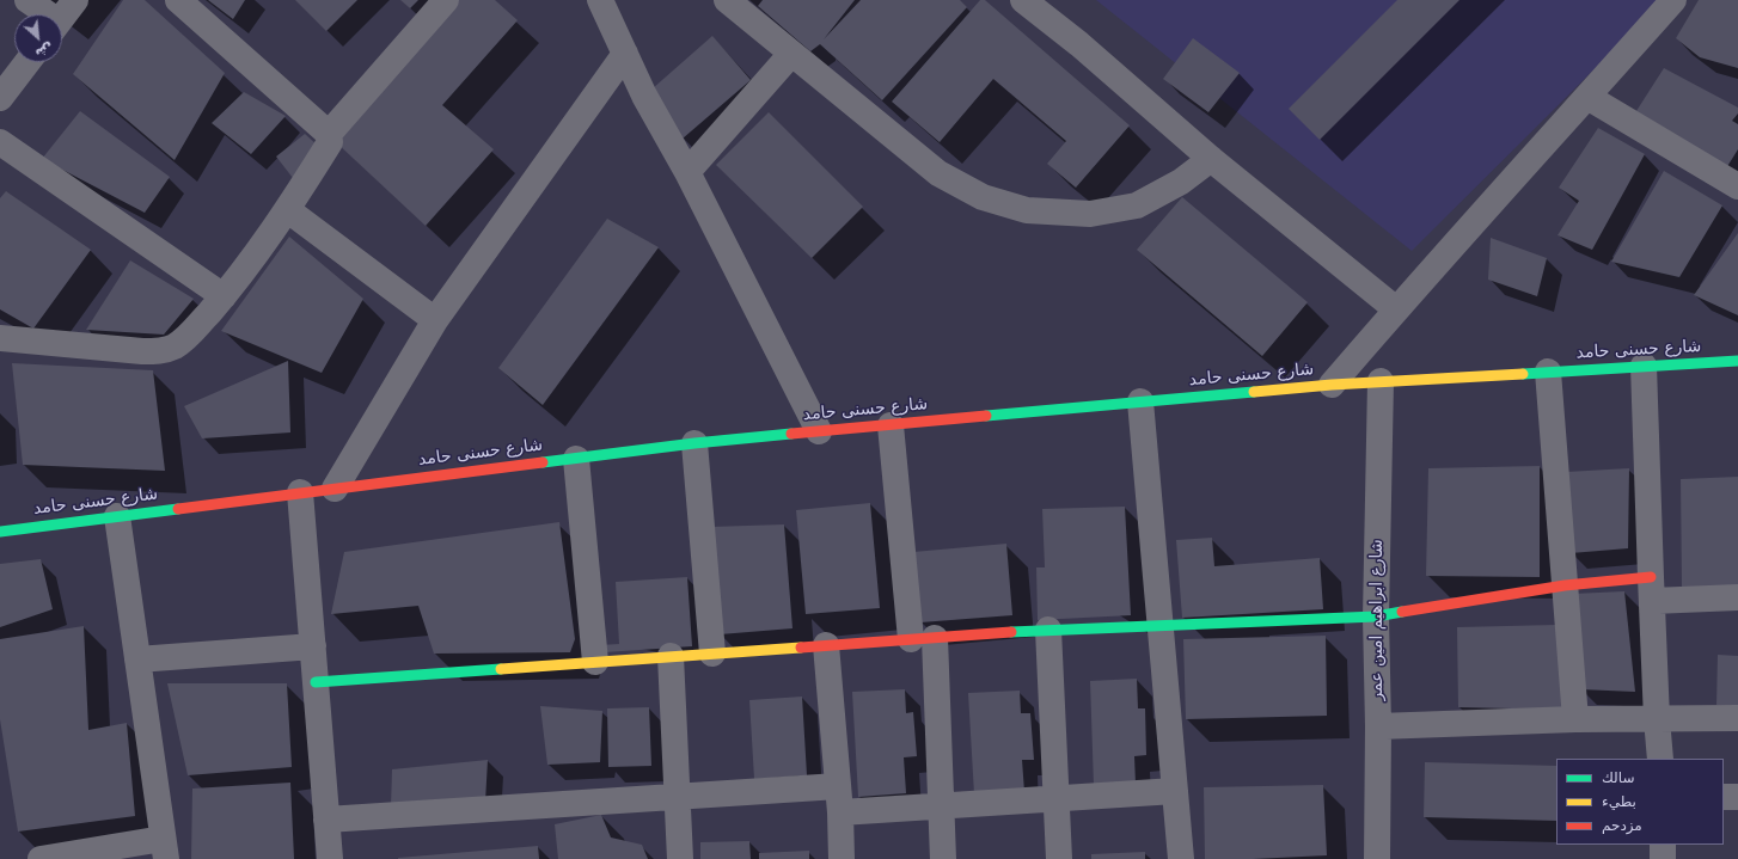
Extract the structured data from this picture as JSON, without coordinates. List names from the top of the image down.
{
  "streets": {
    "street": ["شارع حسنى حامد", "شارع ابراهيم امين عمر"]
  },
  "crossings": [
    ["شارع حسنى حامد", "شارع ابراهيم امين عمر"]
  ],
  "legend": ["سالك", "بطيء", "مزدحم"],
  "north": "bottom right"
}
